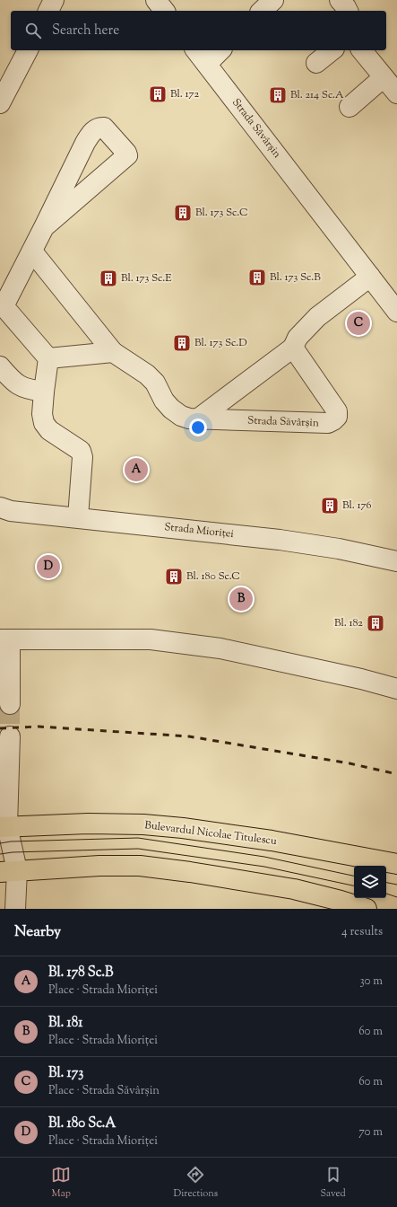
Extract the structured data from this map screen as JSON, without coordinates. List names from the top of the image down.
{
  "streets": {
    "main road": ["Bulevardul Nicolae Titulescu"],
    "street": ["Strada Săvârșin", "Strada Mioriței"]
  },
  "places": {
    "building": [
      "Bl. 172",
      "Bl. 214 Sc.A",
      "Bl. 173 Sc.C",
      "Bl. 173 Sc.B",
      "Bl. 173 Sc.E",
      "Bl. 173 Sc.D",
      "Bl. 176",
      "Bl. 180 Sc.C",
      "Bl. 182"
    ]
  },
  "page": {
    "search": "Search here",
    "pins": [
      "C",
      "A",
      "D",
      "B"
    ],
    "heading": ["Nearby", "4 results"],
    "list": [
      {
        "mark": "A",
        "name": "Bl. 178 Sc.B",
        "note": "Place · Strada Mioriței",
        "value": "30 m"
      },
      {
        "mark": "B",
        "name": "Bl. 181",
        "note": "Place · Strada Mioriței",
        "value": "60 m"
      },
      {
        "mark": "C",
        "name": "Bl. 173",
        "note": "Place · Strada Săvârșin",
        "value": "60 m"
      },
      {
        "mark": "D",
        "name": "Bl. 180 Sc.A",
        "note": "Place · Strada Mioriței",
        "value": "70 m"
      }
    ],
    "nav": ["Map", "Directions", "Saved"]
  }
}
